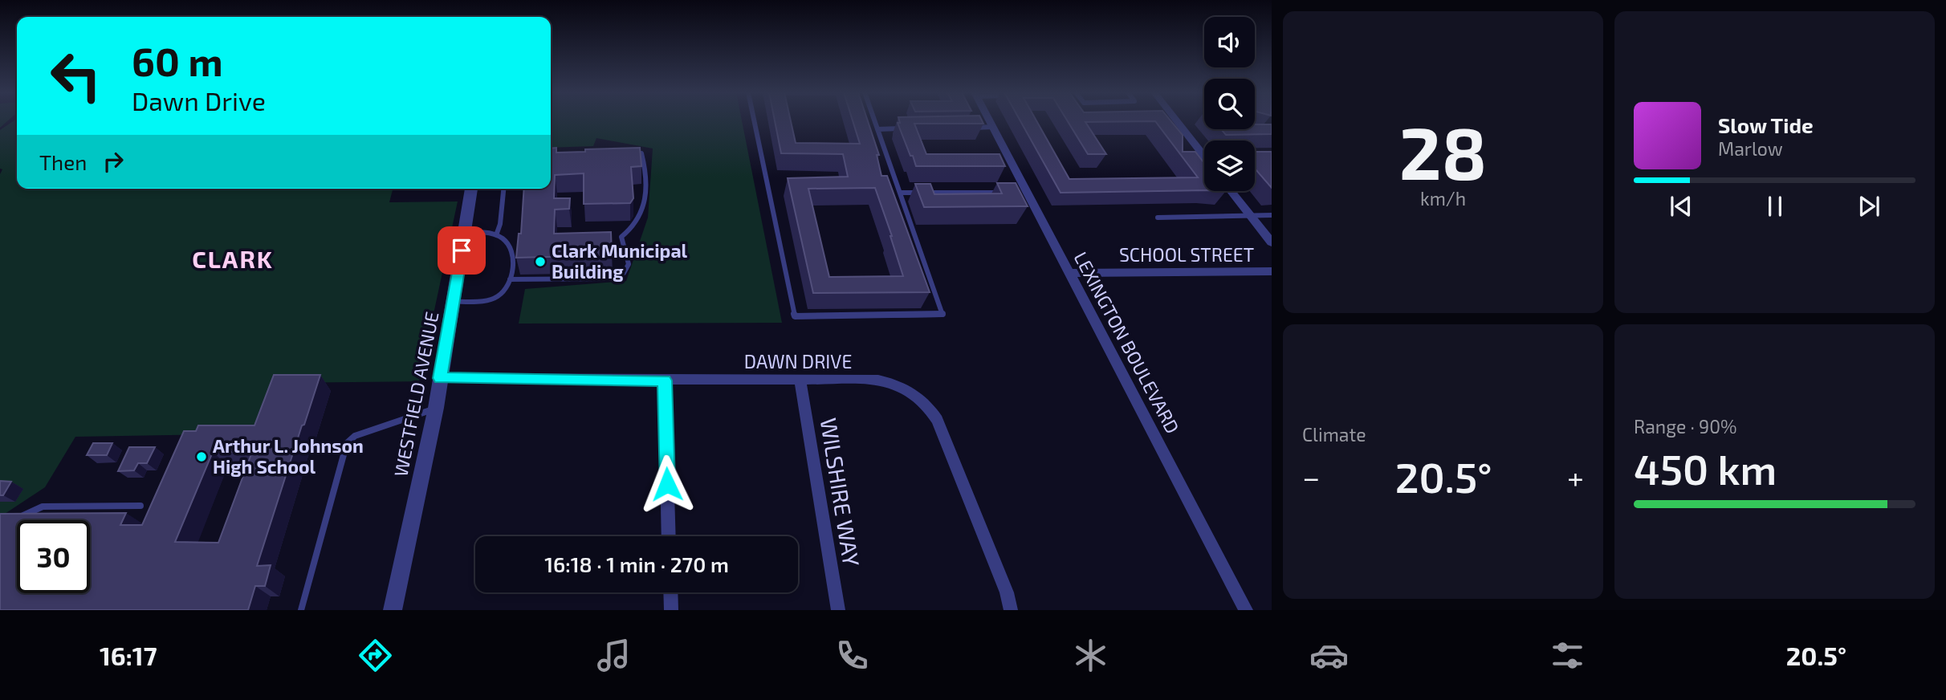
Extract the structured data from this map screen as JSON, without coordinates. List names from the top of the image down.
{
  "streets": {
    "street": [
      "SCHOOL STREET",
      "LEXINGTON BOULEVARD",
      "DAWN DRIVE",
      "WESTFIELD AVENUE",
      "WILSHIRE WAY"
    ]
  },
  "crossings": [
    ["SCHOOL STREET", "LEXINGTON BOULEVARD"],
    ["DAWN DRIVE", "WESTFIELD AVENUE"],
    ["DAWN DRIVE", "WILSHIRE WAY"]
  ],
  "districts": ["CLARK"],
  "places": ["Clark Municipal Building", "Arthur L. Johnson High School"],
  "page": {
    "tile": [
      ["28", "km/h"],
      "Climate",
      ["Range · 90%", "450 km"]
    ],
    "turn": ["60 m", "Dawn Drive"],
    "song": ["Slow Tide", "Marlow"],
    "then": "Then",
    "heat": ["−", "20.5°", "+"],
    "limit": "30",
    "trip": "16:18 · 1 min · 270 m",
    "tabs": ["16:17", "20.5°"]
  }
}
